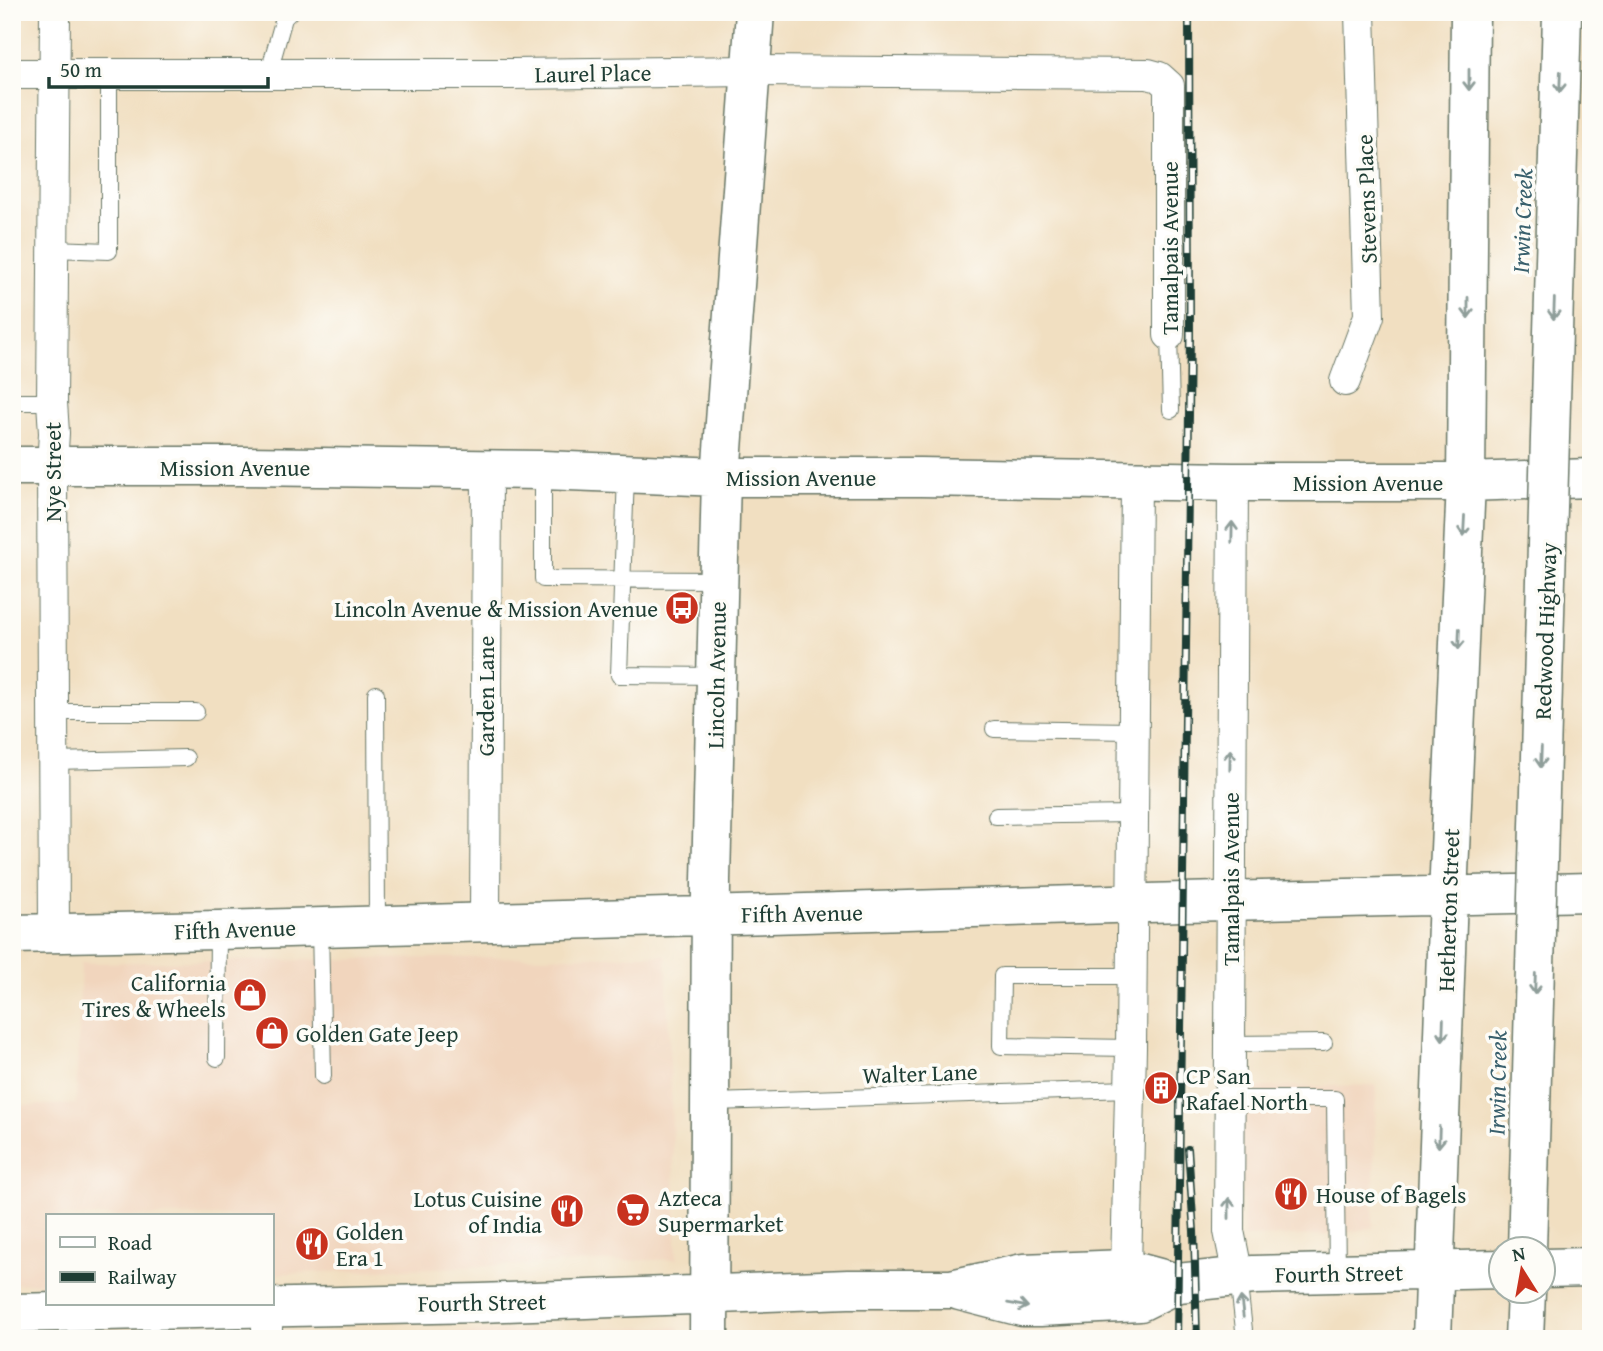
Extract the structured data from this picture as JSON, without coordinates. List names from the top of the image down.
{
  "streets": {
    "main road": [
      "Mission Avenue",
      "Redwood Highway",
      "Lincoln Avenue",
      "Hetherton Street",
      "Fifth Avenue",
      "Fourth Street"
    ],
    "street": [
      "Laurel Place",
      "Stevens Place",
      "Tamalpais Avenue",
      "Nye Street",
      "Garden Lane"
    ],
    "lane": ["Walter Lane"]
  },
  "crossings": [
    ["Laurel Place", "Tamalpais Avenue"],
    ["Laurel Place", "Nye Street"],
    ["Laurel Place", "Lincoln Avenue"],
    ["Tamalpais Avenue", "Mission Avenue"],
    ["Tamalpais Avenue", "Fifth Avenue"],
    ["Tamalpais Avenue", "Fourth Street"],
    ["Mission Avenue", "Nye Street"],
    ["Mission Avenue", "Lincoln Avenue"],
    ["Mission Avenue", "Garden Lane"],
    ["Mission Avenue", "Hetherton Street"],
    ["Nye Street", "Fifth Avenue"],
    ["Lincoln Avenue", "Fifth Avenue"],
    ["Lincoln Avenue", "Walter Lane"],
    ["Lincoln Avenue", "Fourth Street"],
    ["Garden Lane", "Fifth Avenue"],
    ["Hetherton Street", "Fifth Avenue"],
    ["Hetherton Street", "Fourth Street"]
  ],
  "one_way": ["Redwood Highway", "Hetherton Street"],
  "water": ["Irwin Creek"],
  "places": {
    "bus stop": ["Lincoln Avenue & Mission Avenue"],
    "shop": ["California Tires & Wheels", "Golden Gate Jeep"],
    "building": ["CP San Rafael North"],
    "restaurant": ["House of Bagels", "Lotus Cuisine of India", "Golden Era 1"],
    "supermarket": ["Azteca Supermarket"]
  },
  "legend": ["Road", "Railway"],
  "scale_bar": "50 m",
  "north": "top"
}
